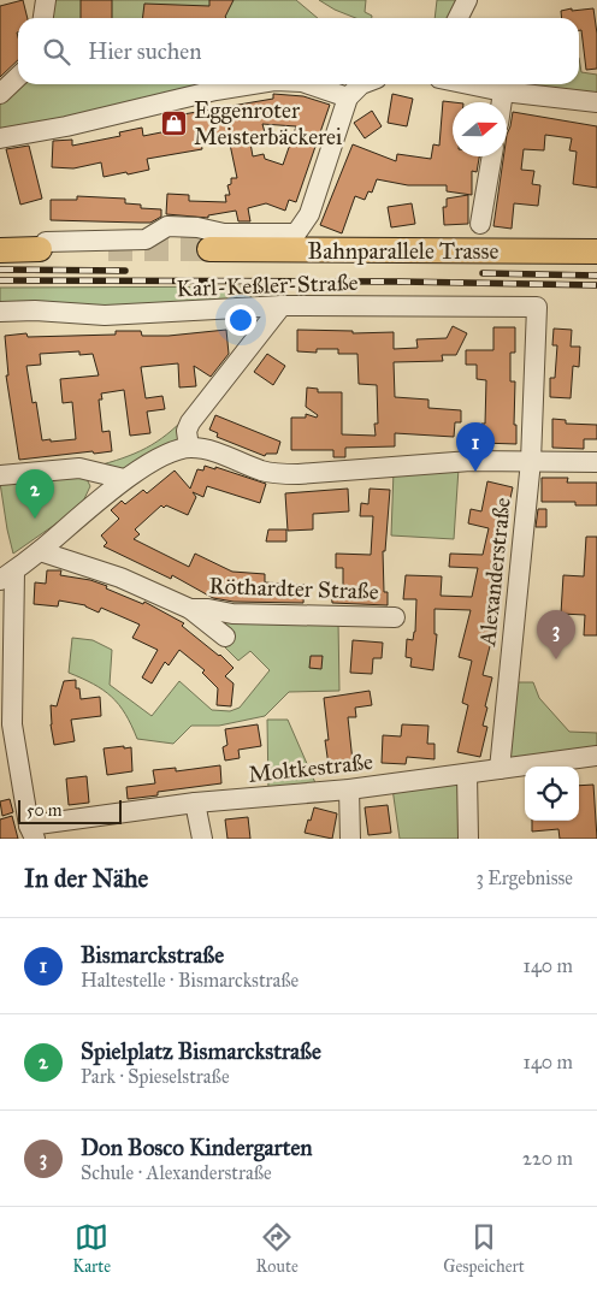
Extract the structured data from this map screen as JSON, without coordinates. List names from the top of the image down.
{
  "streets": {
    "main road": ["Bahnparallele Trasse"],
    "street": [
      "Karl-Keßler-Straße",
      "Alexanderstraße",
      "Röthardter Straße",
      "Moltkestraße"
    ]
  },
  "crossings": [
    ["Karl-Keßler-Straße", "Alexanderstraße"],
    ["Alexanderstraße", "Moltkestraße"]
  ],
  "places": {
    "shop": ["Eggenroter Meisterbäckerei"]
  },
  "scale_bar": "50 m",
  "north": "right",
  "page": {
    "search": "Hier suchen",
    "pins": ["1", "2", "3"],
    "scale": "50 m",
    "heading": ["In der Nähe", "3 Ergebnisse"],
    "list": [
      {
        "mark": "1",
        "name": "Bismarckstraße",
        "note": "Haltestelle · Bismarckstraße",
        "value": "140 m"
      },
      {
        "mark": "2",
        "name": "Spielplatz Bismarckstraße",
        "note": "Park · Spieselstraße",
        "value": "140 m"
      },
      {
        "mark": "3",
        "name": "Don Bosco Kindergarten",
        "note": "Schule · Alexanderstraße",
        "value": "220 m"
      }
    ],
    "nav": ["Karte", "Route", "Gespeichert"]
  }
}
